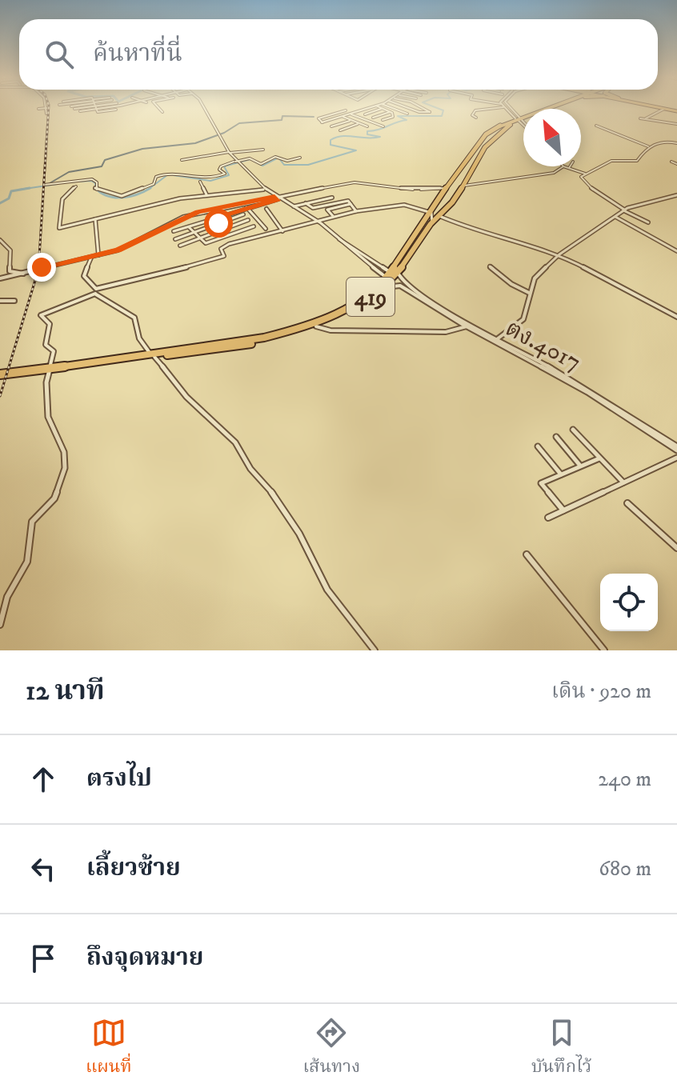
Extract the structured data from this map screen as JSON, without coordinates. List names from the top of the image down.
{
  "streets": {
    "highway": ["419"],
    "street": ["ตง.4017"]
  },
  "crossings": [
    ["419", "ตง.4017"]
  ],
  "north": "top left",
  "page": {
    "search": "ค้นหาที่นี่",
    "heading": ["12 นาที", "เดิน · 920 m"],
    "list": [
      ["ตรงไป", "240 m"],
      ["เลี้ยวซ้าย", "680 m"],
      "ถึงจุดหมาย"
    ],
    "nav": ["แผนที่", "เส้นทาง", "บันทึกไว้"]
  }
}
